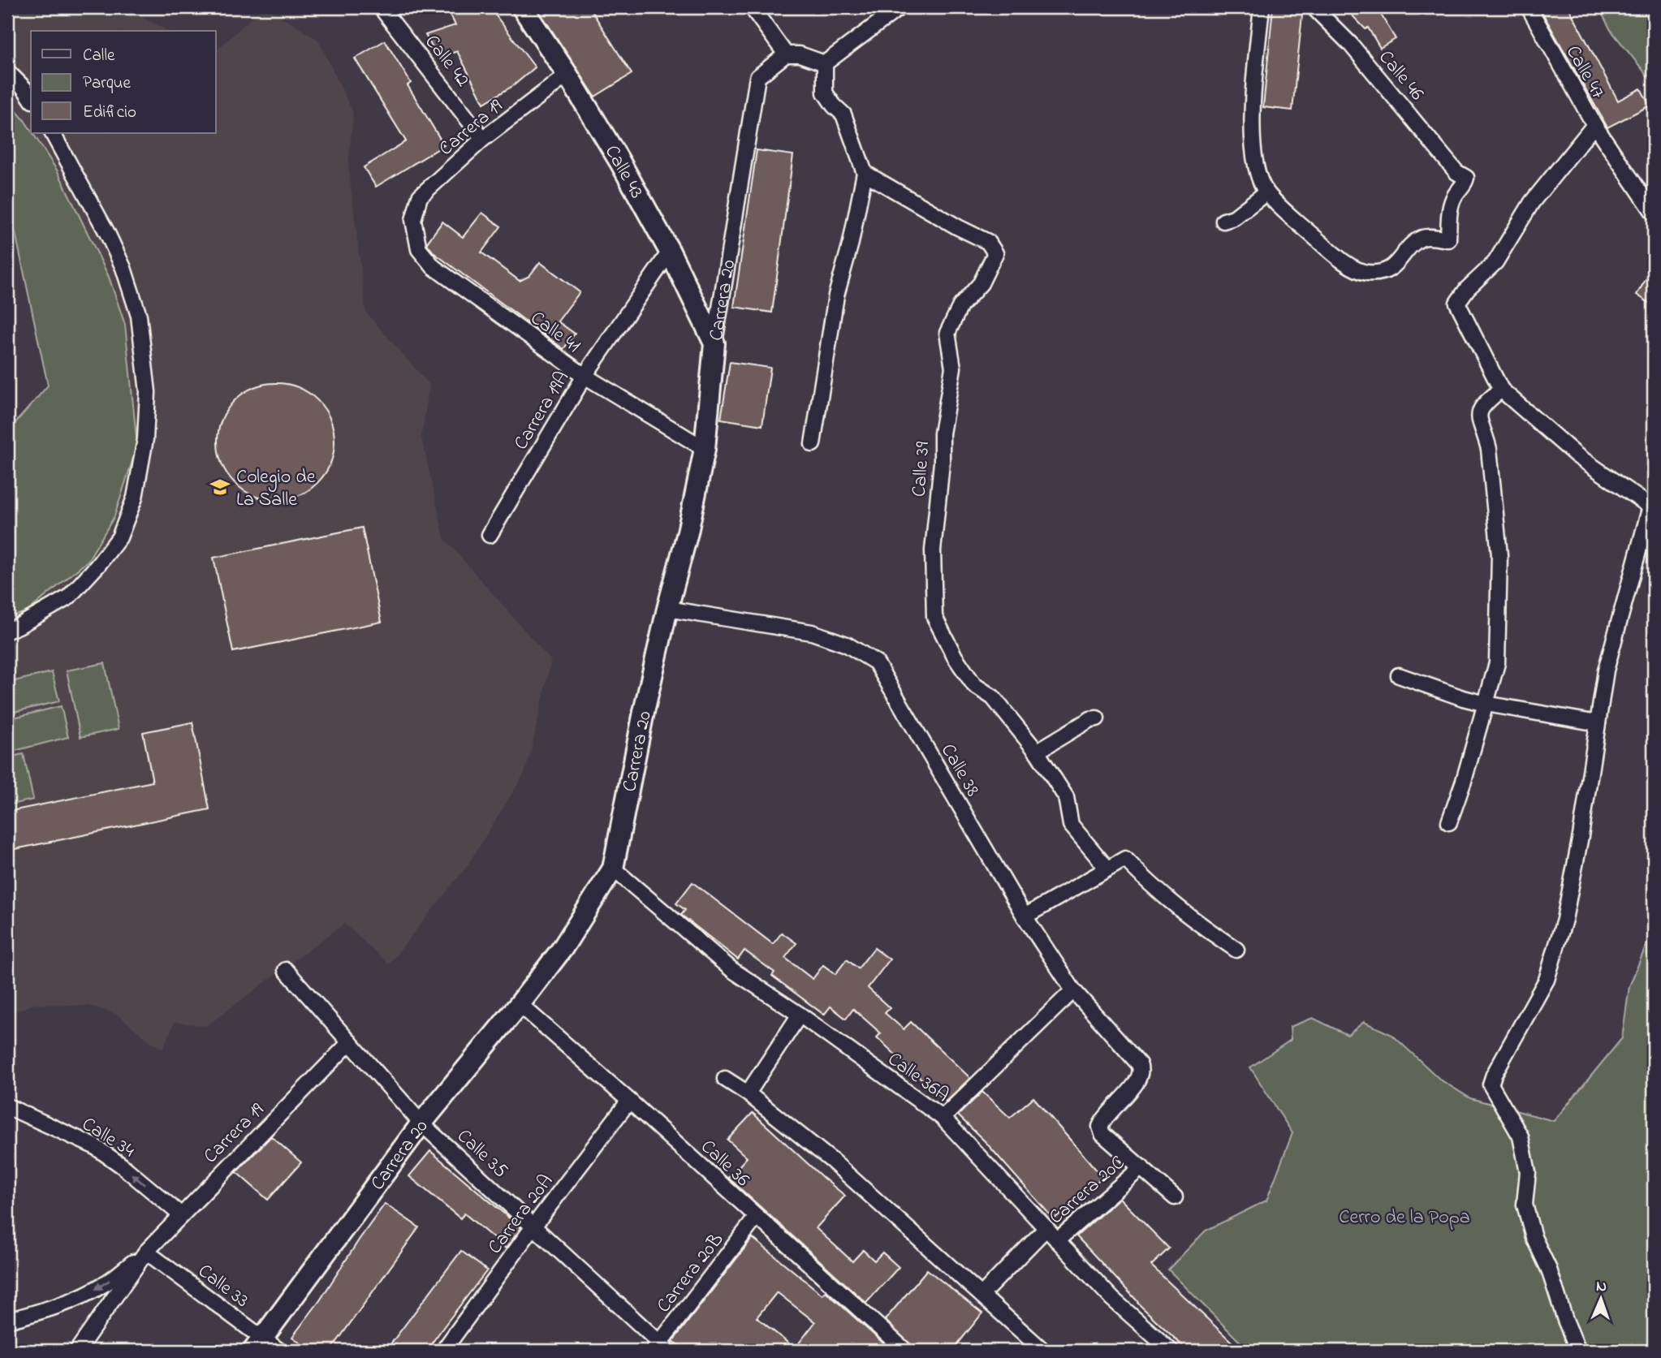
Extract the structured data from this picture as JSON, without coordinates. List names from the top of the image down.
{
  "streets": {
    "street": [
      "Calle 42",
      "Calle 47",
      "Calle 46",
      "Carrera 19",
      "Calle 43",
      "Carrera 20",
      "Calle 41",
      "Carrera 19A",
      "Calle 39",
      "Calle 38",
      "Calle 36A",
      "Calle 34",
      "Calle 35",
      "Calle 36",
      "Carrera 20C",
      "Carrera 20A",
      "Carrera 20B",
      "Calle 33"
    ]
  },
  "crossings": [
    ["Calle 42", "Carrera 19"],
    ["Carrera 19", "Calle 43"],
    ["Carrera 19", "Calle 41"],
    ["Carrera 19", "Calle 34"],
    ["Carrera 19", "Calle 35"],
    ["Carrera 19", "Calle 33"],
    ["Calle 43", "Carrera 20"],
    ["Calle 43", "Carrera 19A"],
    ["Carrera 20", "Calle 41"],
    ["Carrera 20", "Calle 38"],
    ["Carrera 20", "Calle 36A"],
    ["Carrera 20", "Calle 35"],
    ["Carrera 20", "Calle 36"],
    ["Carrera 20", "Calle 33"],
    ["Calle 41", "Carrera 19A"],
    ["Calle 38", "Carrera 20C"],
    ["Calle 36A", "Carrera 20C"],
    ["Calle 35", "Carrera 20A"],
    ["Calle 35", "Carrera 20B"],
    ["Calle 36", "Carrera 20A"],
    ["Calle 36", "Carrera 20B"]
  ],
  "one_way": ["Calle 34"],
  "parks": ["Cerro de la Popa"],
  "places": {
    "school or university": ["Colegio de La Salle"]
  },
  "legend": ["Calle", "Parque", "Edificio"],
  "north": "top"
}
